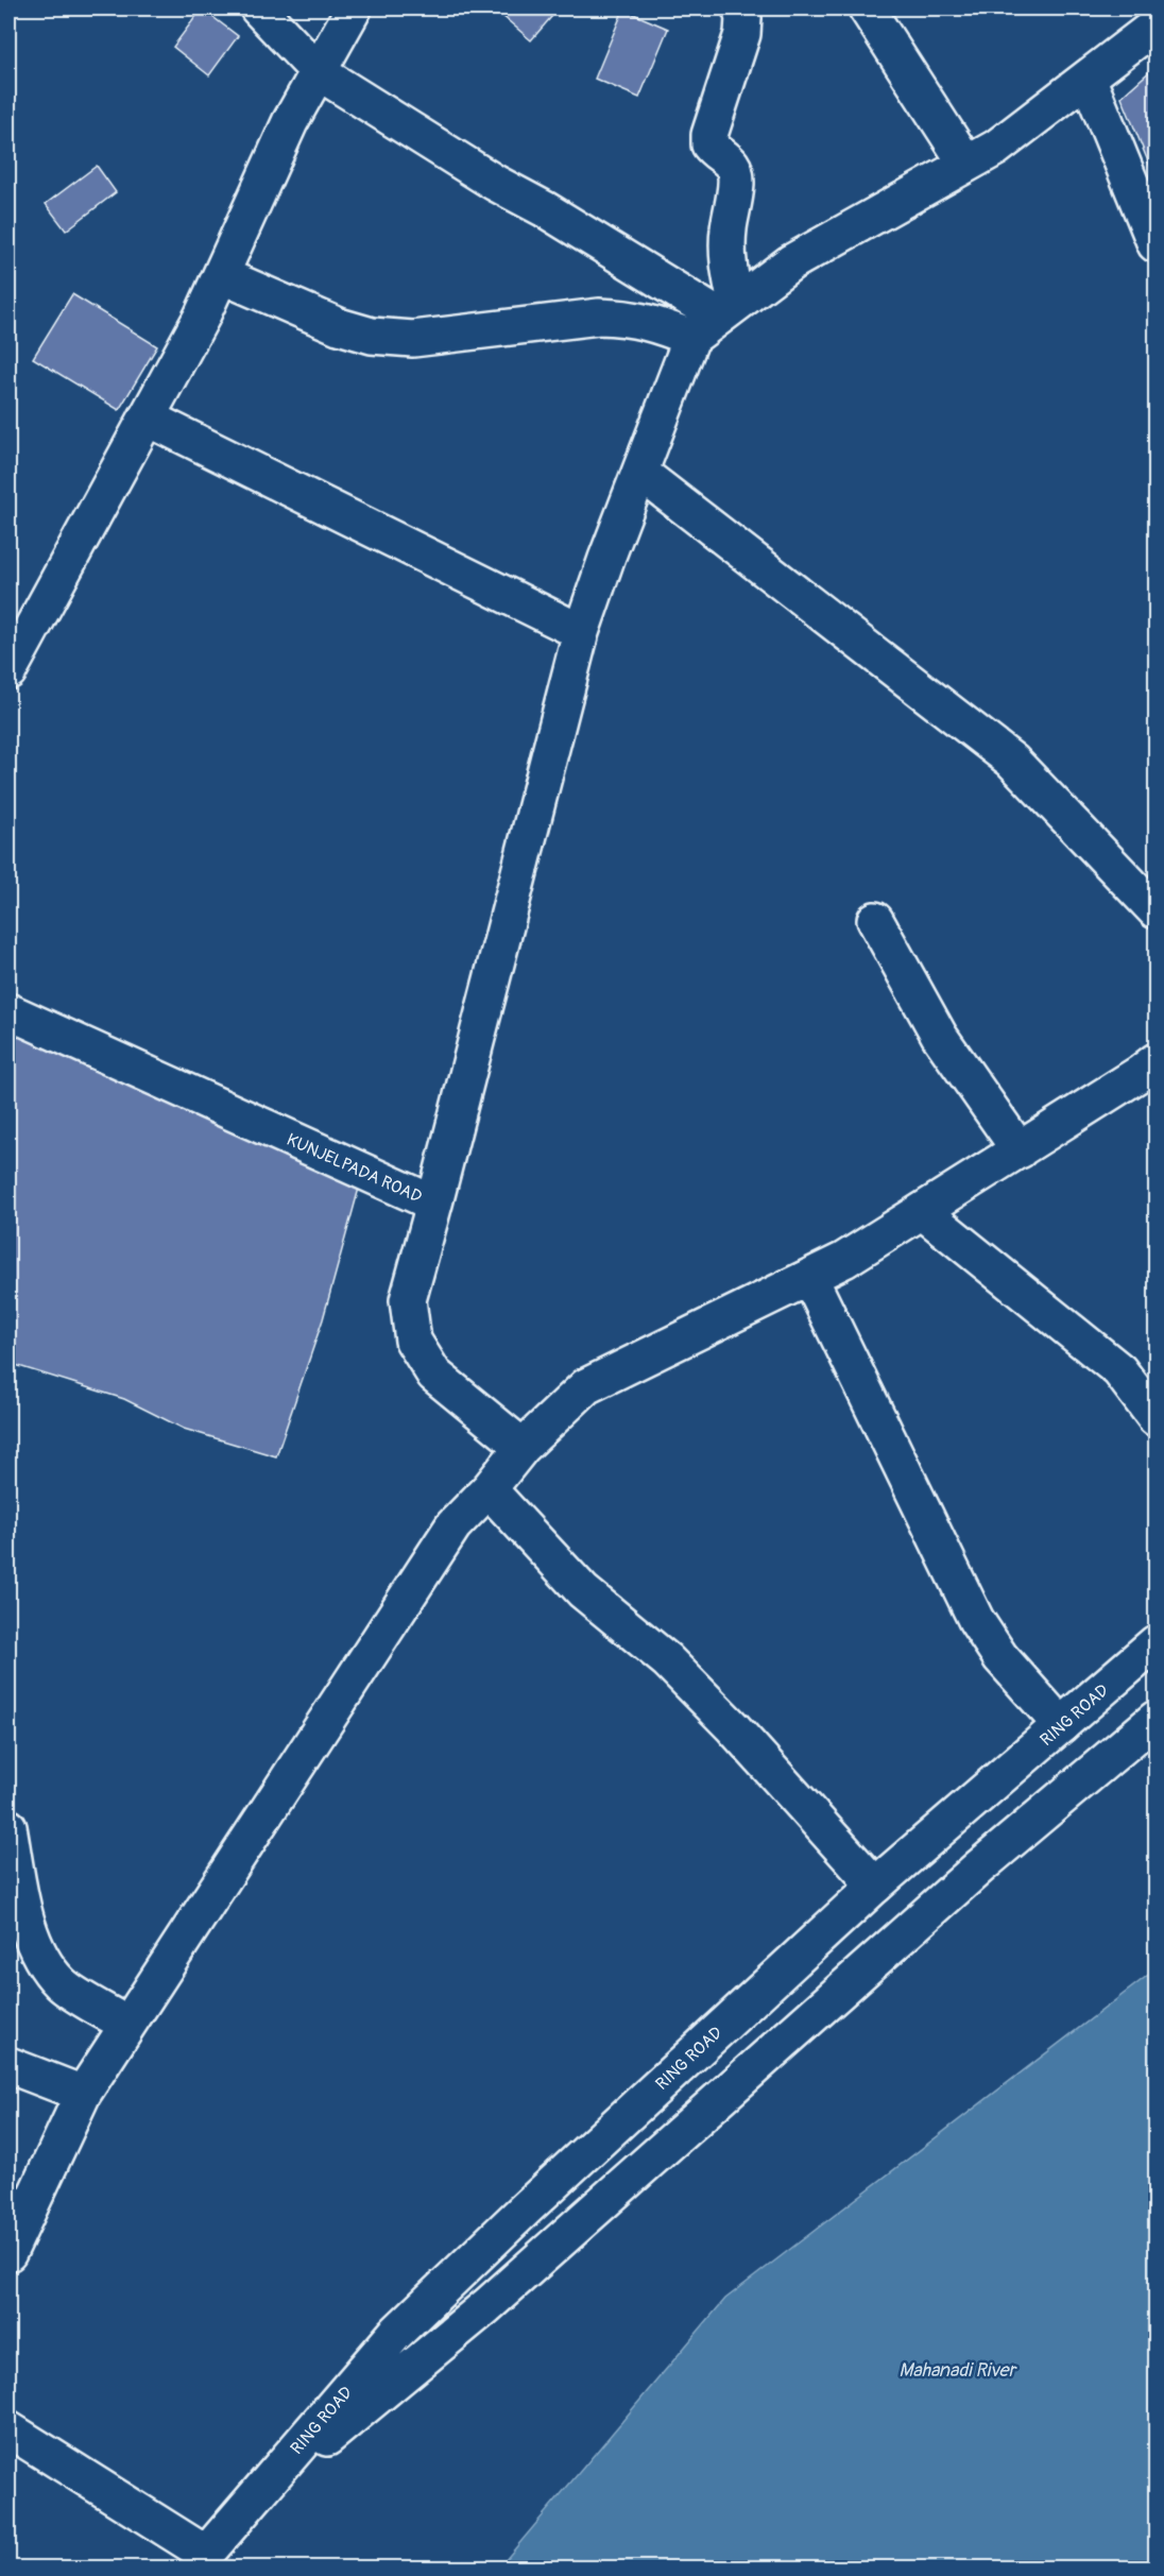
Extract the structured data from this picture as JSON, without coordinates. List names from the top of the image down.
{
  "streets": {
    "street": ["KUNJELPADA ROAD", "RING ROAD"]
  },
  "water": ["Mahanadi River"]
}
